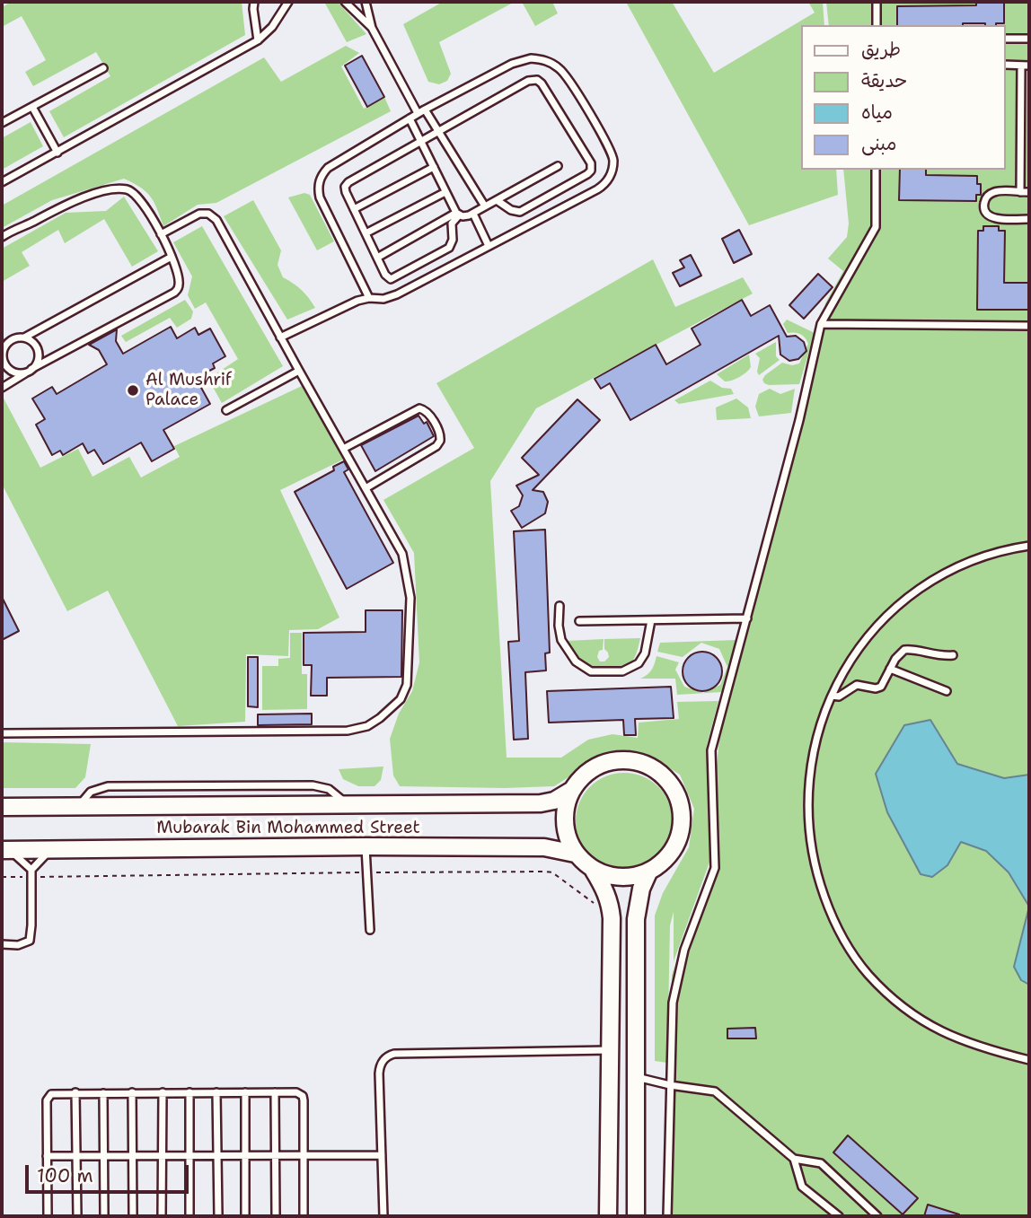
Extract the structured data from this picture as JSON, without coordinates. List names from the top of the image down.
{
  "streets": {
    "street": ["Mubarak Bin Mohammed Street"]
  },
  "places": ["Al Mushrif Palace"],
  "legend": [
    "طريق",
    "حديقة",
    "مياه",
    "مبنى"
  ],
  "scale_bar": "100 m"
}
